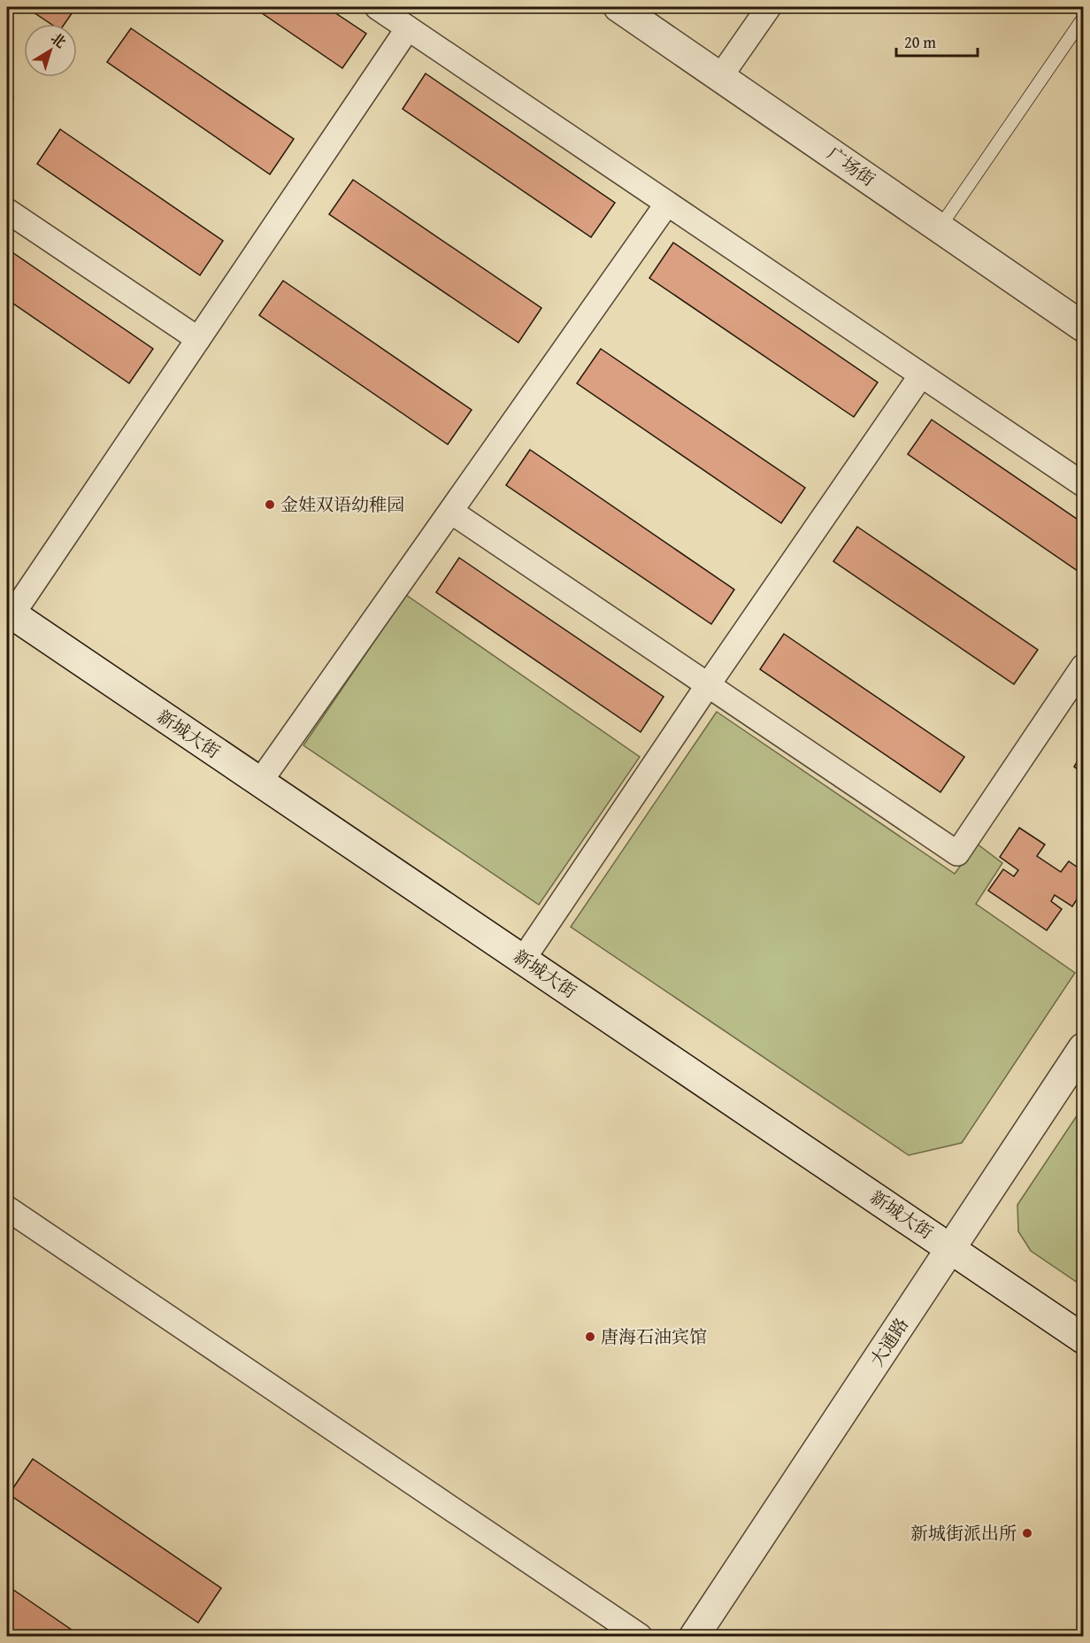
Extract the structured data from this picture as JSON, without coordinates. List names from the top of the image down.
{
  "streets": {
    "main road": ["广场街", "新城大街", "大通路"]
  },
  "crossings": [
    ["新城大街", "大通路"]
  ],
  "places": ["金娃双语幼稚园", "唐海石油宾馆", "新城街派出所"],
  "scale_bar": "20 m",
  "north": "top right"
}
